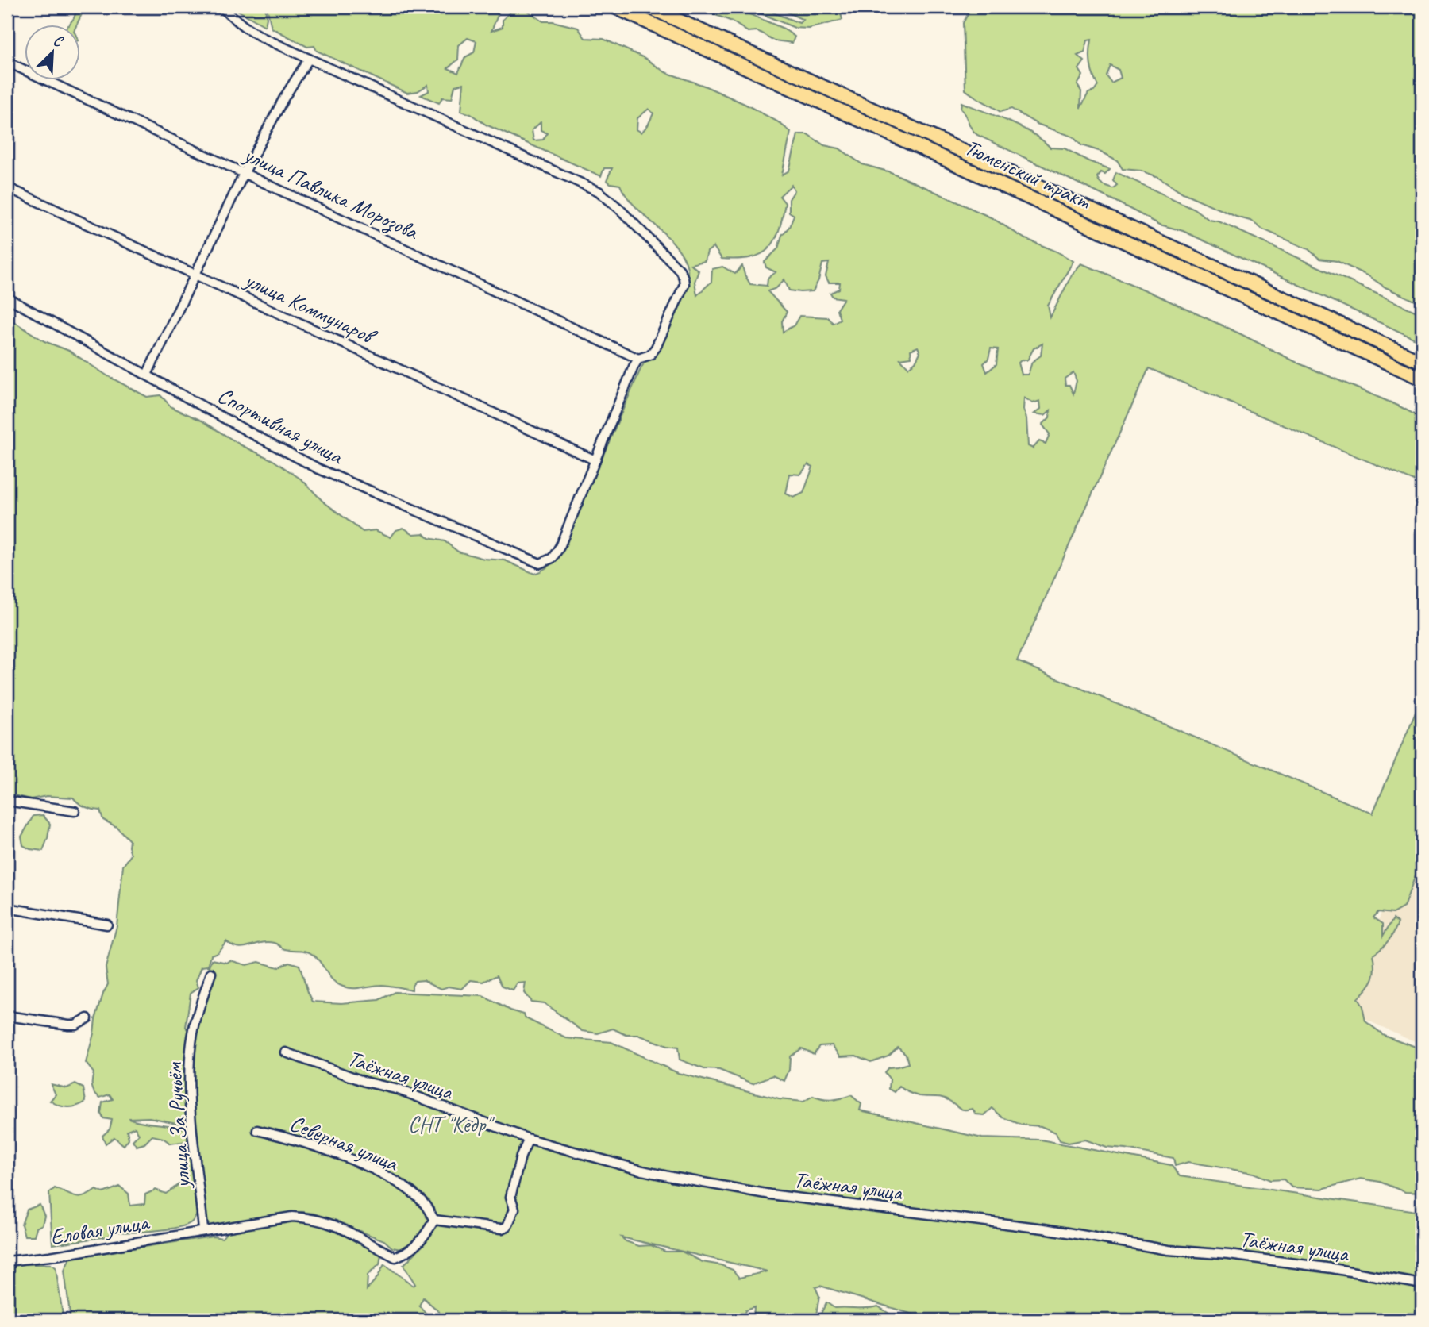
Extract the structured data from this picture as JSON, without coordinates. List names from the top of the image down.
{
  "streets": {
    "main road": ["Тюменский тракт"],
    "street": [
      "улица Павлика Морозова",
      "улица Коммунаров",
      "Спортивная улица",
      "Таёжная улица",
      "улица За Ручьём",
      "Северная улица",
      "Еловая улица"
    ]
  },
  "crossings": [
    ["улица Коммунаров", "Спортивная улица"],
    ["улица За Ручьём", "Еловая улица"],
    ["Северная улица", "Еловая улица"]
  ],
  "parks": ["СНТ \"Кедр\""],
  "north": "top right"
}
